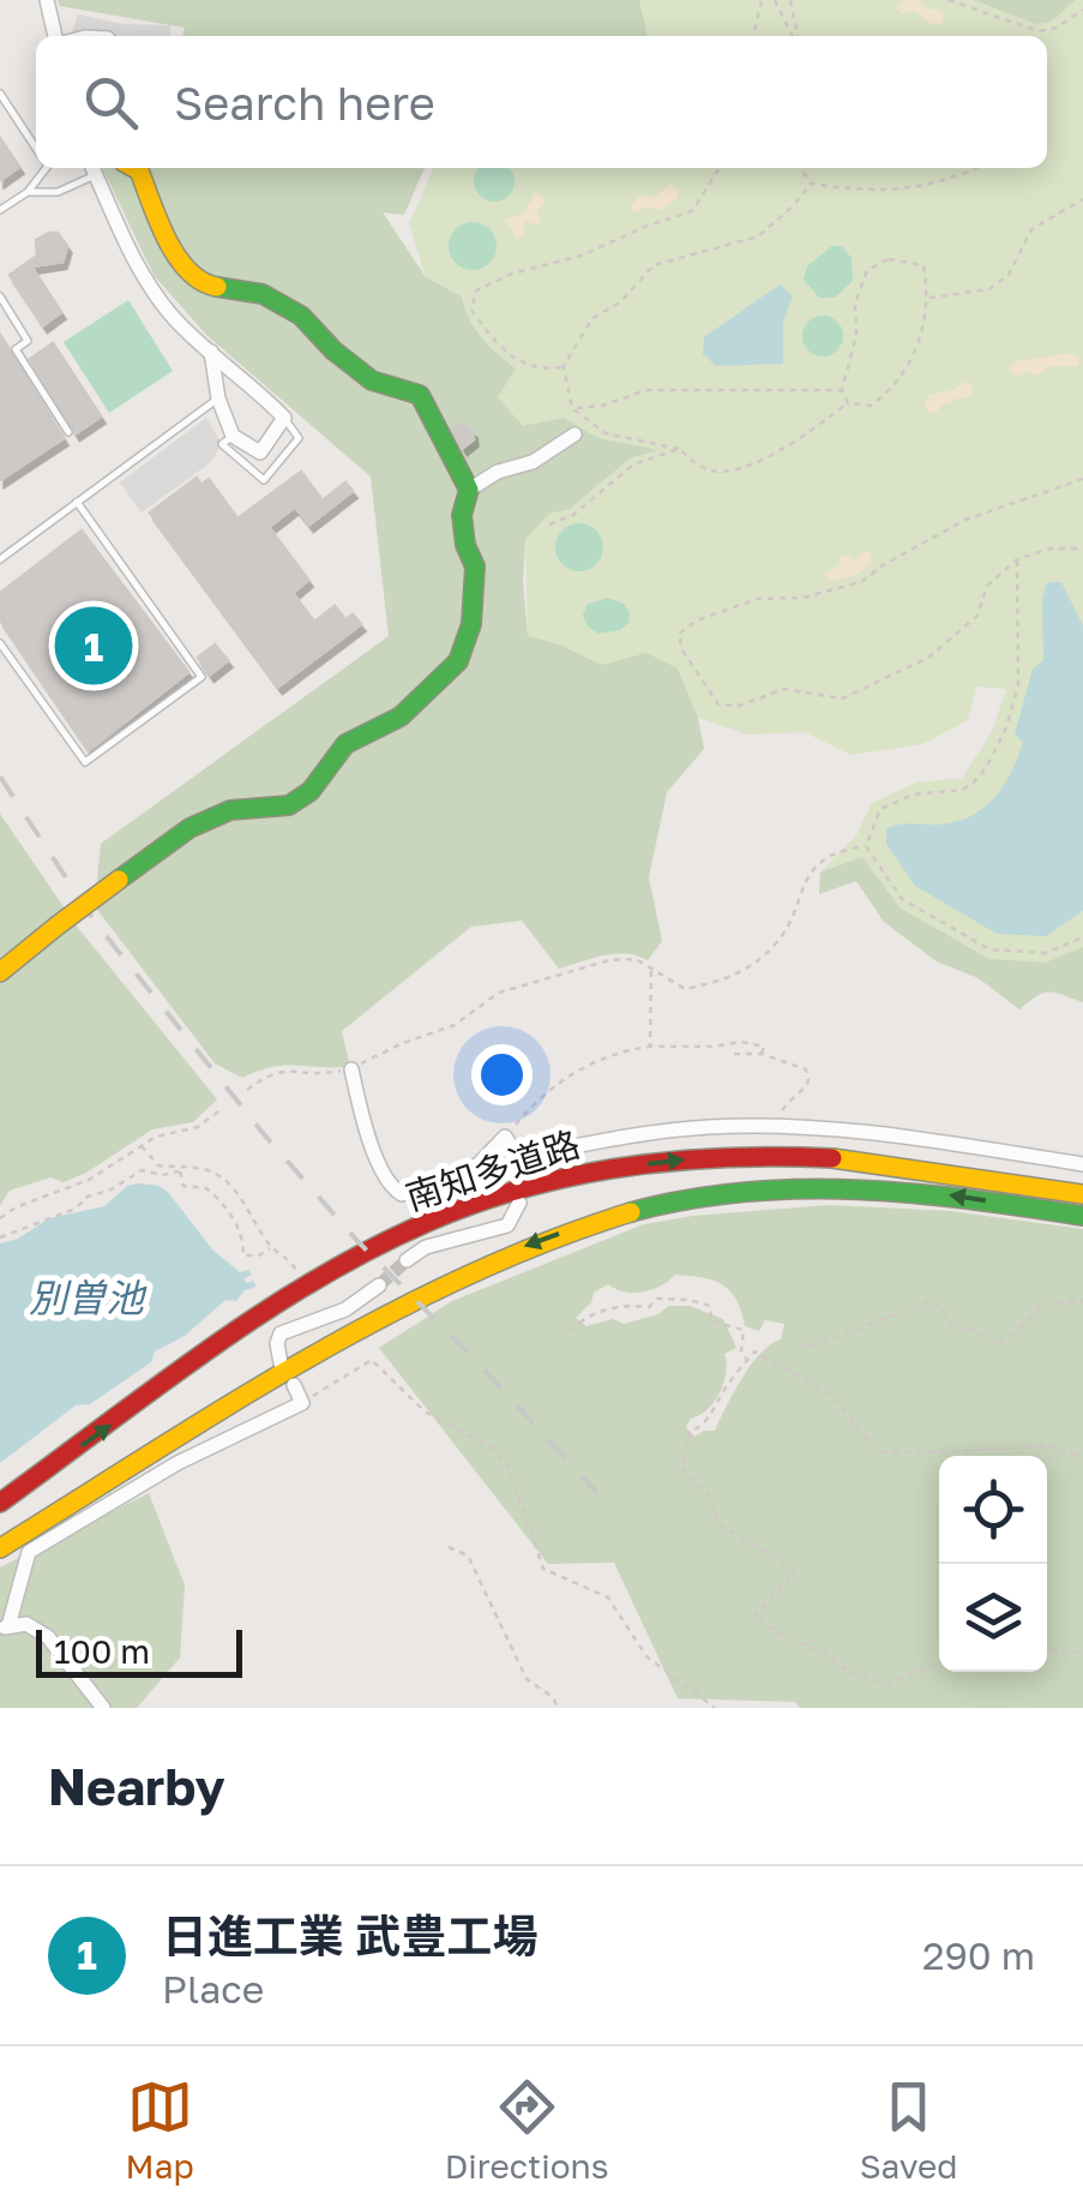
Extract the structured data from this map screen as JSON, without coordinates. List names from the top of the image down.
{
  "streets": {
    "main road": ["南知多道路"]
  },
  "water": ["別曽池"],
  "scale_bar": "100 m",
  "page": {
    "search": "Search here",
    "pins": "1",
    "scale": "100 m",
    "heading": "Nearby",
    "list": [
      {
        "mark": "1",
        "name": "日進工業 武豊工場",
        "note": "Place",
        "value": "290 m"
      }
    ],
    "nav": ["Map", "Directions", "Saved"]
  }
}
